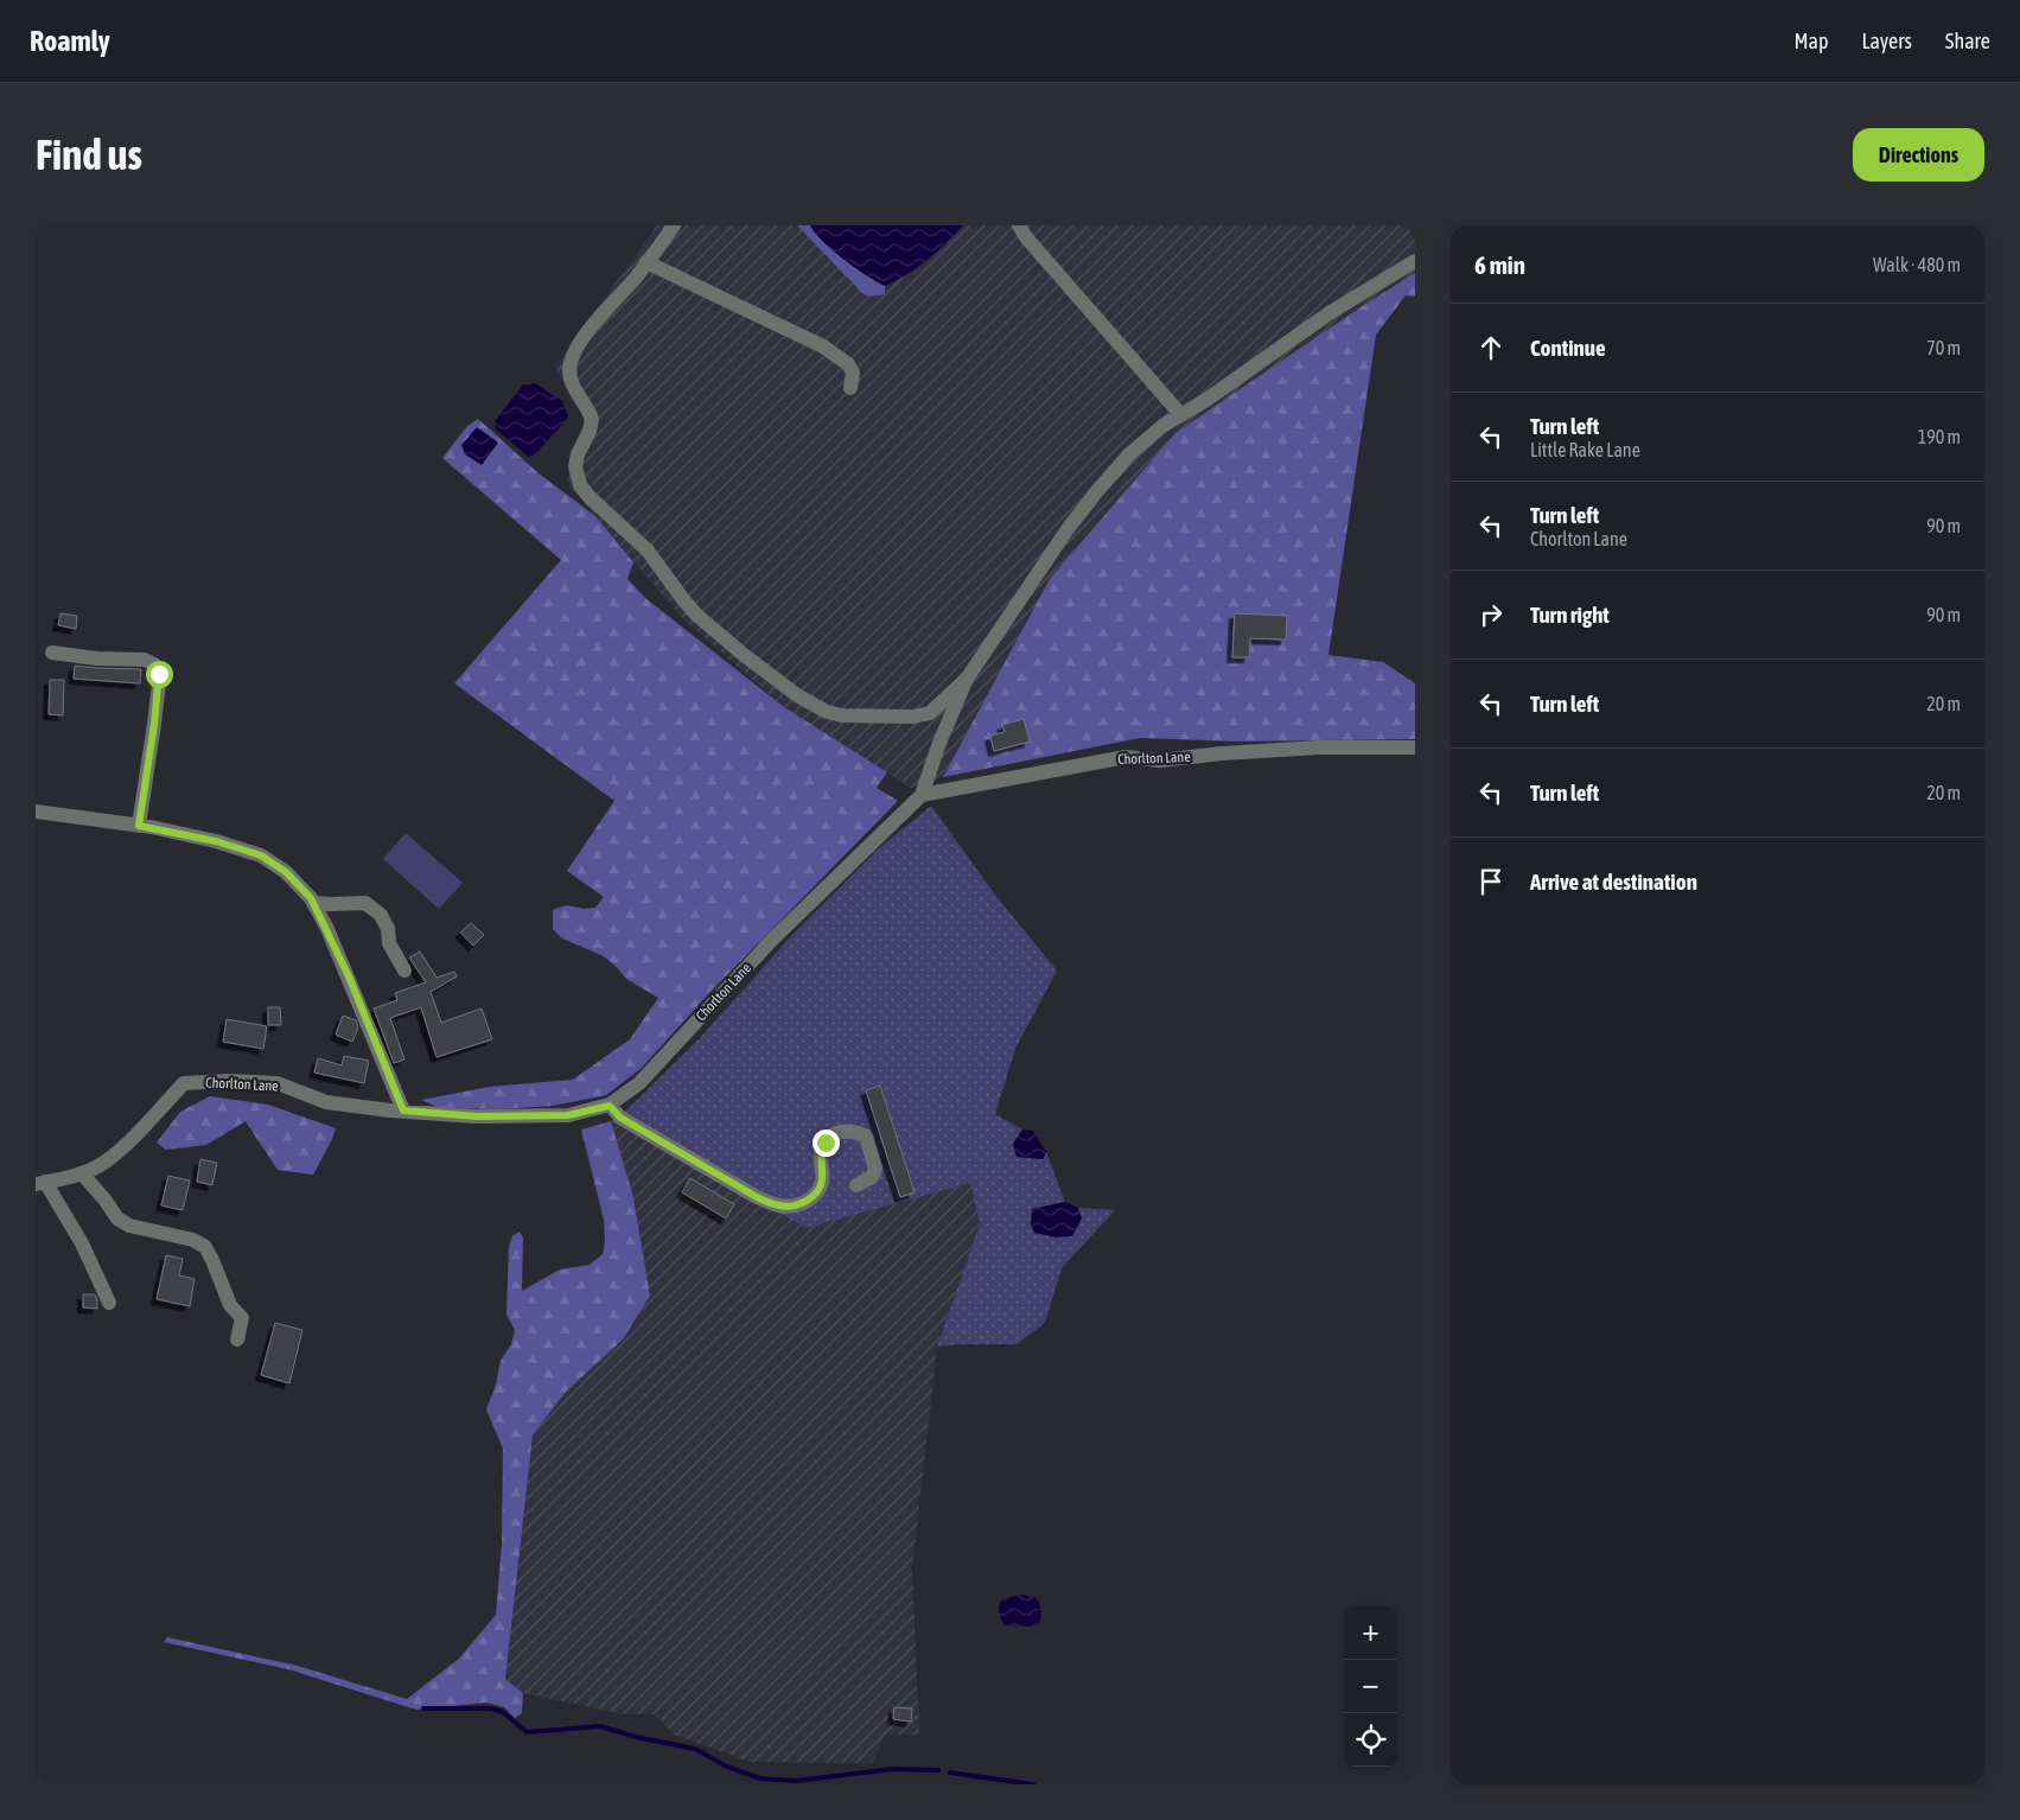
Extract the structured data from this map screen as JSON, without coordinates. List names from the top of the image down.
{
  "streets": {
    "street": ["Chorlton Lane"]
  },
  "page": {
    "header": "Roamly",
    "nav": ["Map", "Layers", "Share"],
    "buttons": "Directions",
    "title": "Find us",
    "heading": ["6 min", "Walk · 480 m"],
    "list": [
      ["Continue", "70 m"],
      ["Turn left", "Little Rake Lane", "190 m"],
      ["Turn left", "Chorlton Lane", "90 m"],
      ["Turn right", "90 m"],
      ["Turn left", "20 m"],
      ["Turn left", "20 m"],
      "Arrive at destination"
    ],
    "map_buttons": ["+", "−"]
  }
}
